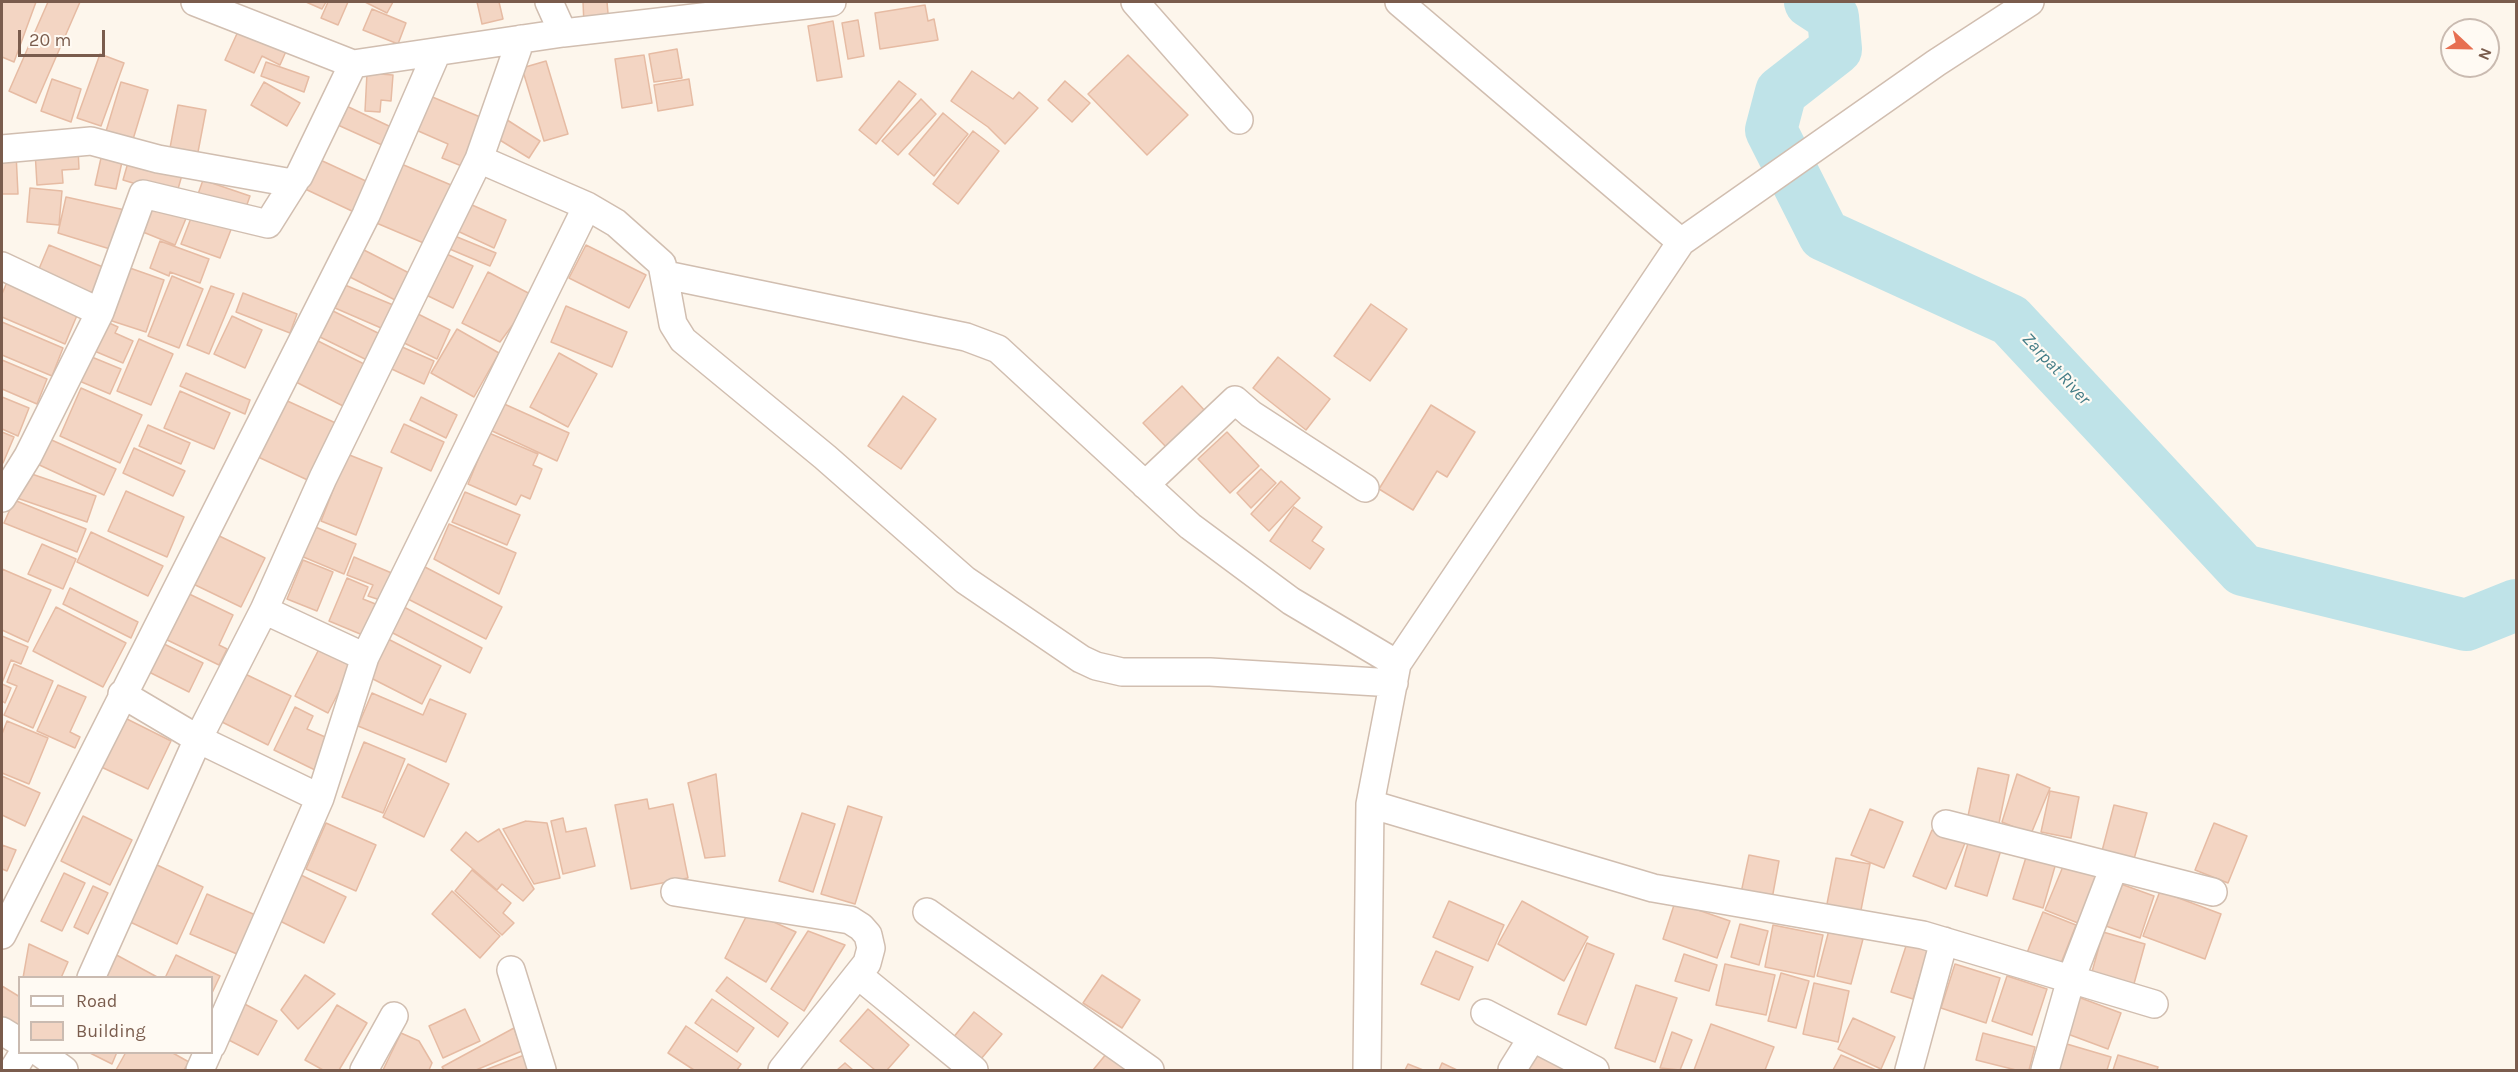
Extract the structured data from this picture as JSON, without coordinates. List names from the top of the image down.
{
  "water": ["Zarpat River"],
  "legend": ["Road", "Building"],
  "scale_bar": "20 m",
  "north": "right"
}
